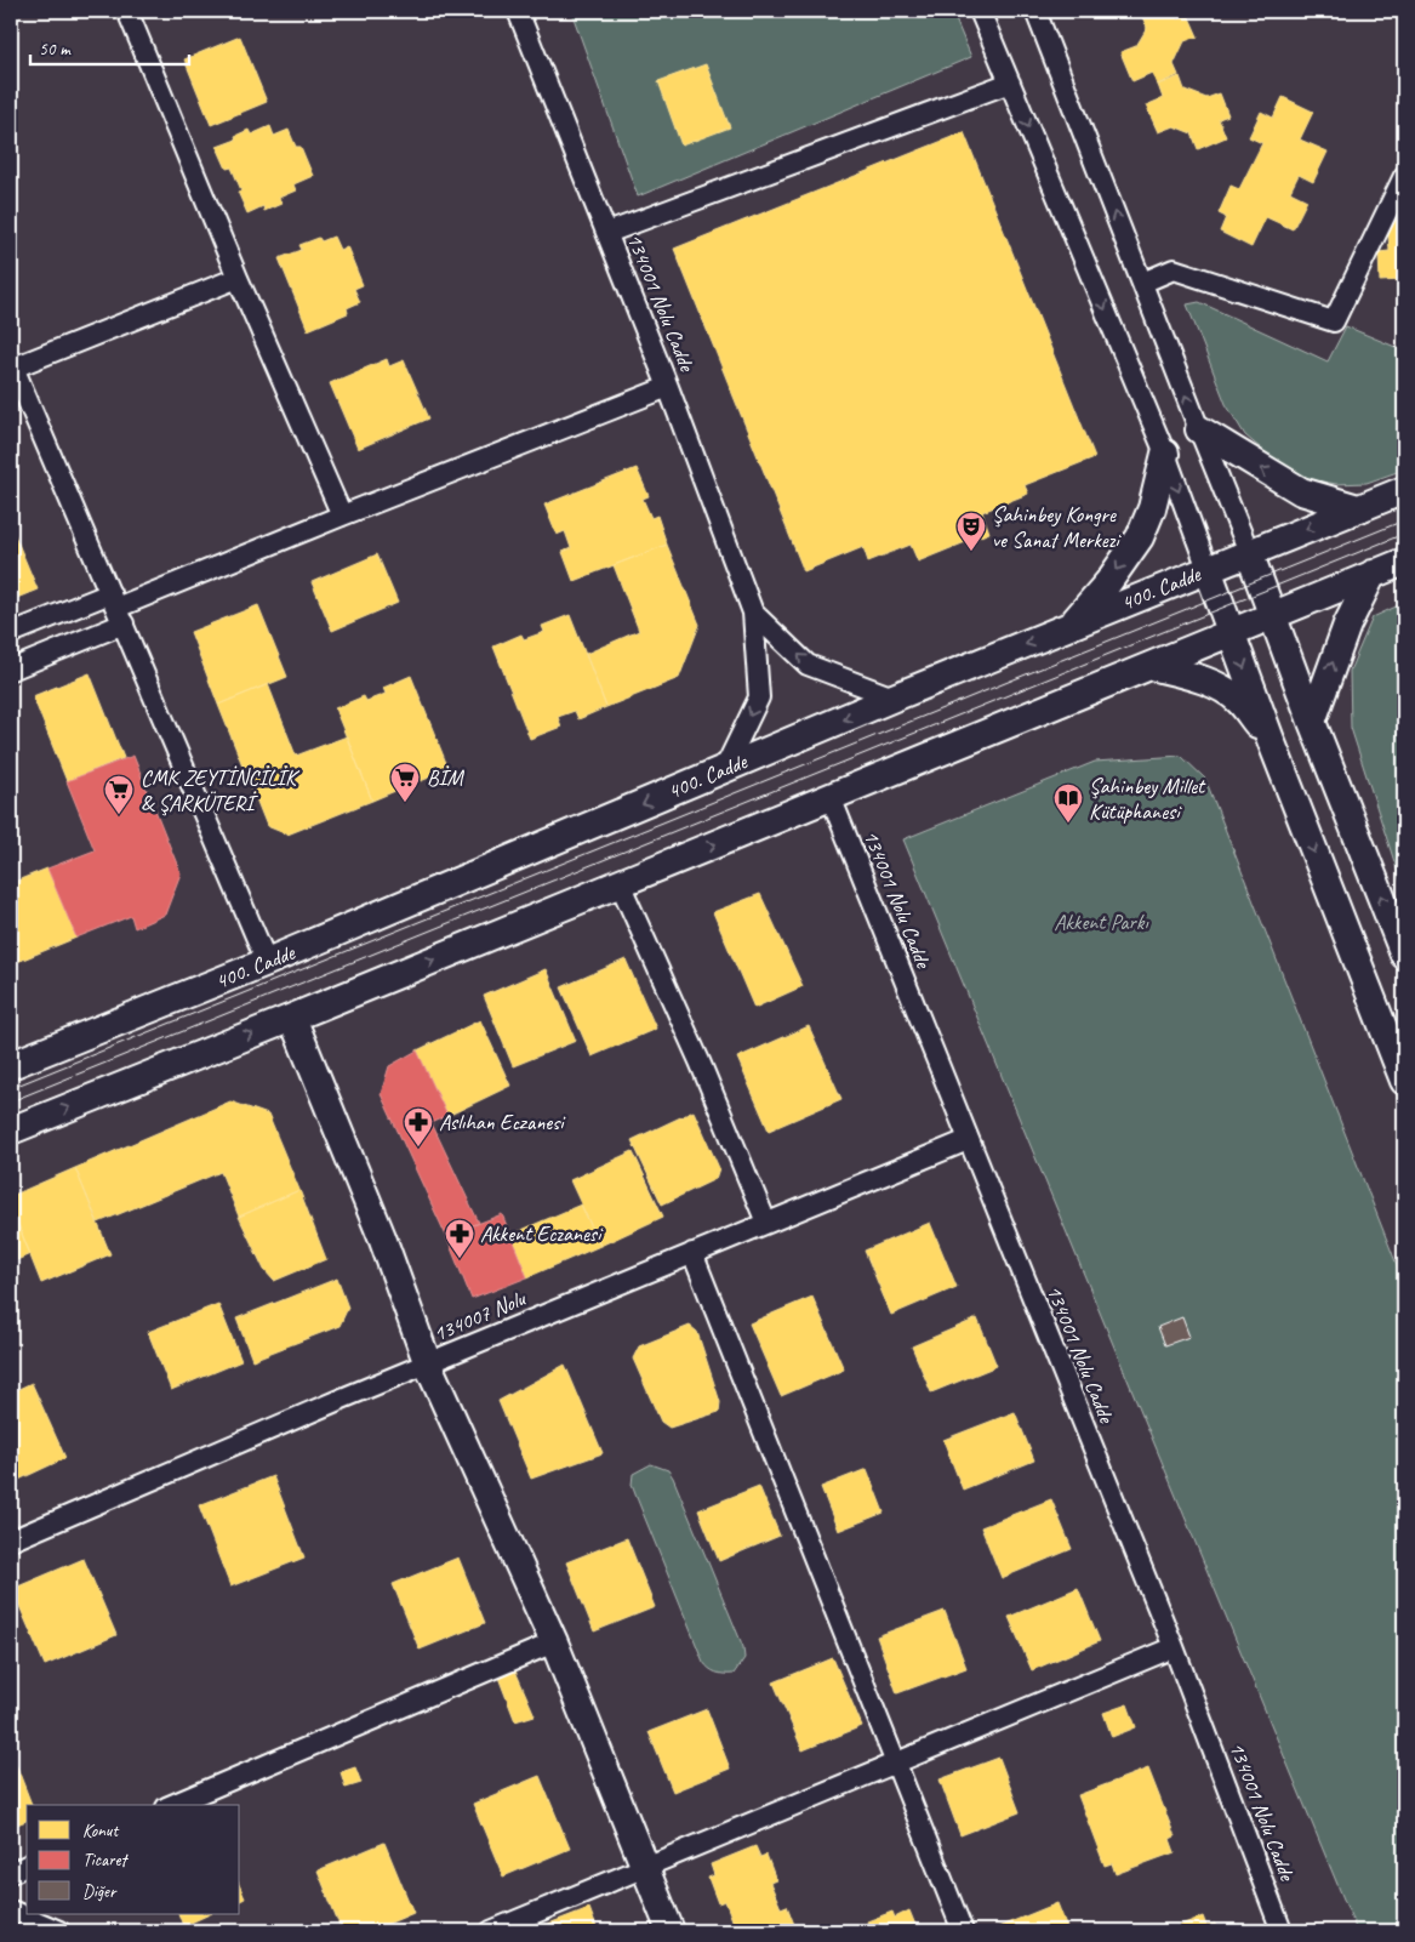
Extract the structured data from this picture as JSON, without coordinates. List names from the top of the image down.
{
  "streets": {
    "main road": ["400. Cadde"],
    "street": ["134001 Nolu Cadde", "134007 Nolu"]
  },
  "crossings": [
    ["134001 Nolu Cadde", "400. Cadde"],
    ["134001 Nolu Cadde", "134007 Nolu"]
  ],
  "parks": ["Akkent Parkı"],
  "places": {
    "theatre": ["Şahinbey Kongre ve Sanat Merkezi"],
    "supermarket": ["BİM", "CMK ZEYTİNCİLİK & ŞARKÜTERİ"],
    "library": ["Şahinbey Millet Kütüphanesi"],
    "pharmacy": ["Aslıhan Eczanesi", "Akkent Eczanesi"]
  },
  "legend": ["Konut", "Ticaret", "Diğer"],
  "scale_bar": "50 m"
}
